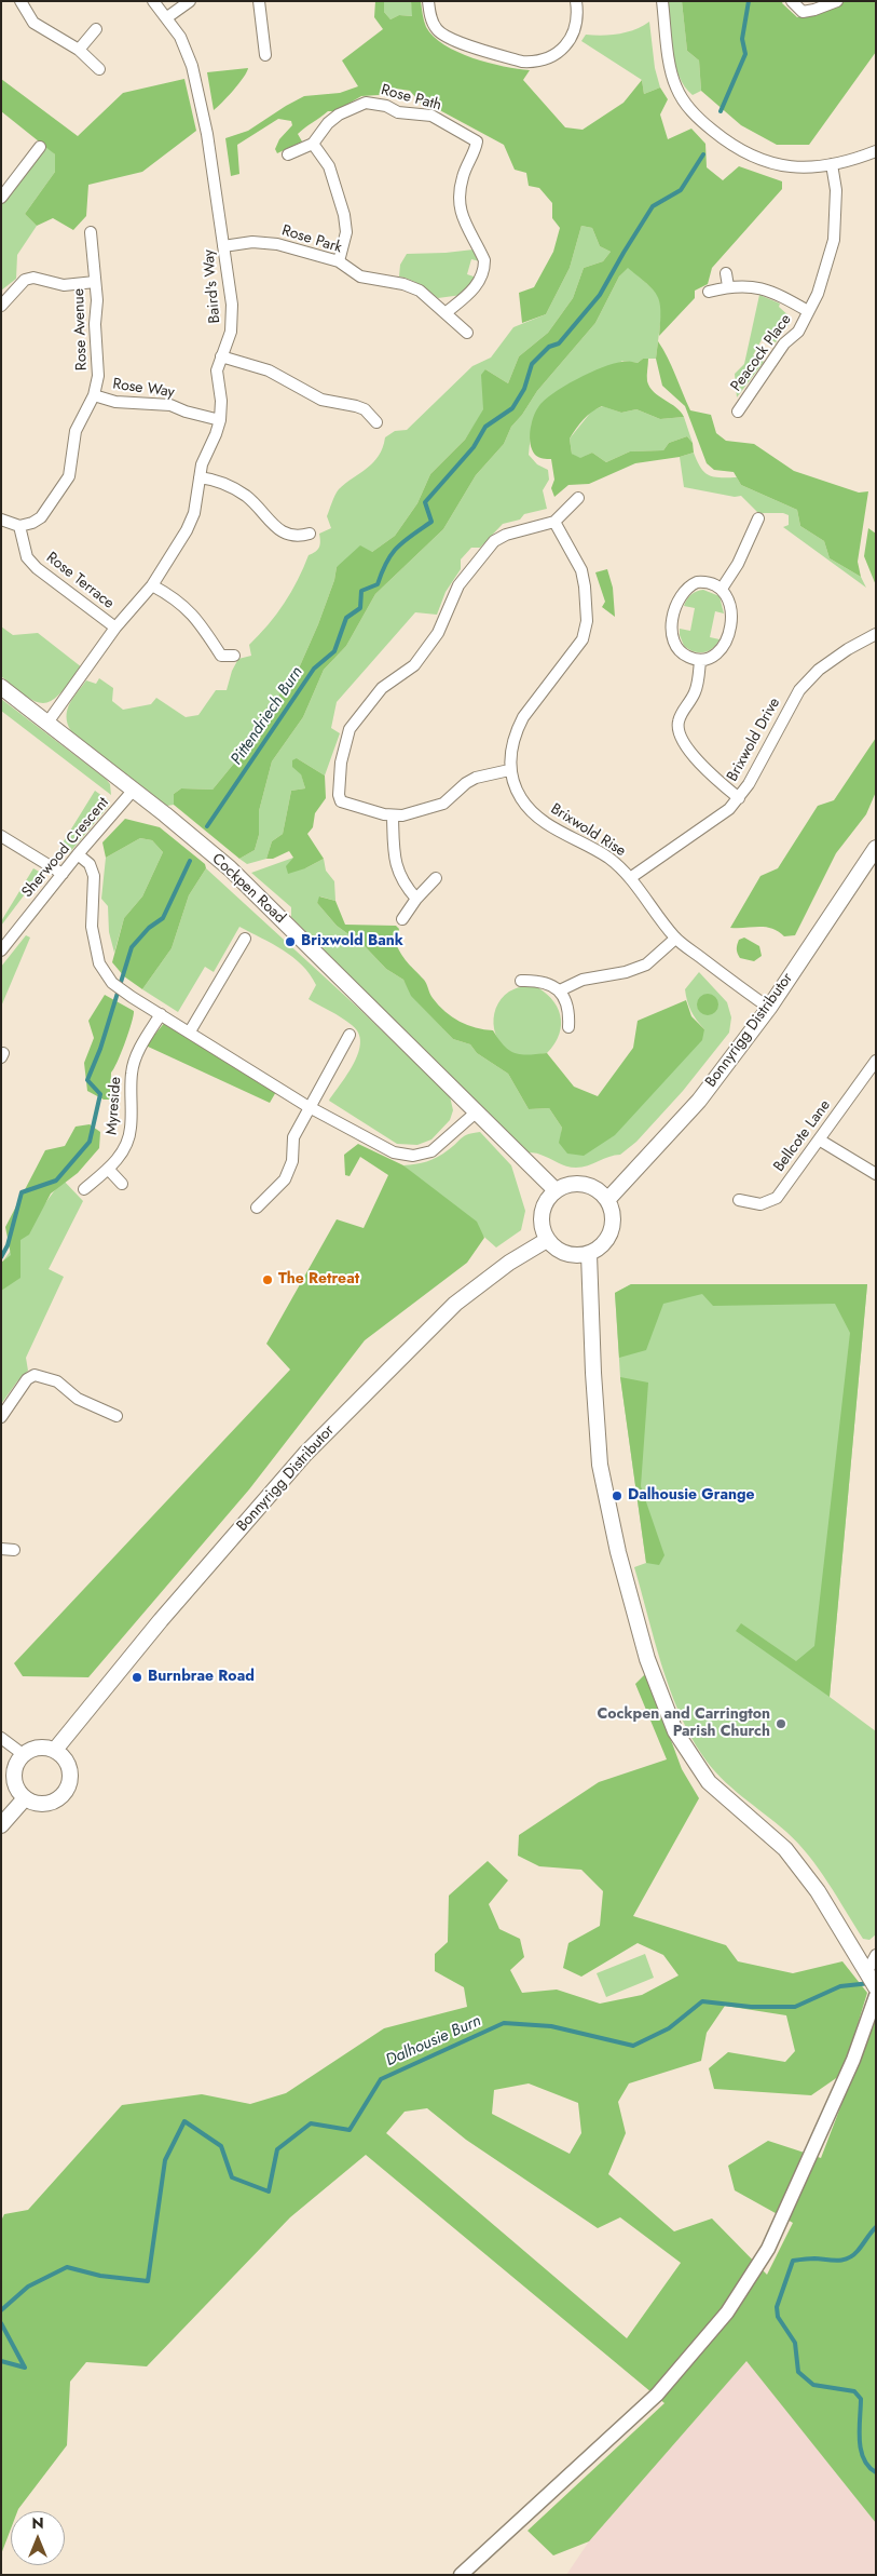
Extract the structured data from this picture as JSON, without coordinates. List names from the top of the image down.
{
  "streets": {
    "main road": ["Cockpen Road", "Bonnyrigg Distributor"],
    "street": [
      "Rose Path",
      "Rose Park",
      "Baird's Way",
      "Rose Avenue",
      "Peacock Place",
      "Rose Way",
      "Rose Terrace",
      "Brixwold Drive",
      "Brixwold Rise",
      "Sherwood Crescent",
      "Myreside",
      "Bellcote Lane"
    ]
  },
  "crossings": [
    ["Rose Path", "Rose Park"],
    ["Rose Park", "Baird's Way"],
    ["Baird's Way", "Rose Way"],
    ["Baird's Way", "Rose Terrace"],
    ["Baird's Way", "Cockpen Road"],
    ["Rose Avenue", "Rose Way"],
    ["Rose Avenue", "Rose Terrace"],
    ["Brixwold Drive", "Brixwold Rise"],
    ["Brixwold Rise", "Bonnyrigg Distributor"],
    ["Sherwood Crescent", "Cockpen Road"],
    ["Cockpen Road", "Bonnyrigg Distributor"]
  ],
  "water": ["Pittendriech Burn", "Dalhousie Burn"],
  "places": [
    "Brixwold Bank",
    "The Retreat",
    "Dalhousie Grange",
    "Burnbrae Road",
    "Cockpen and Carrington Parish Church"
  ],
  "north": "top"
}
